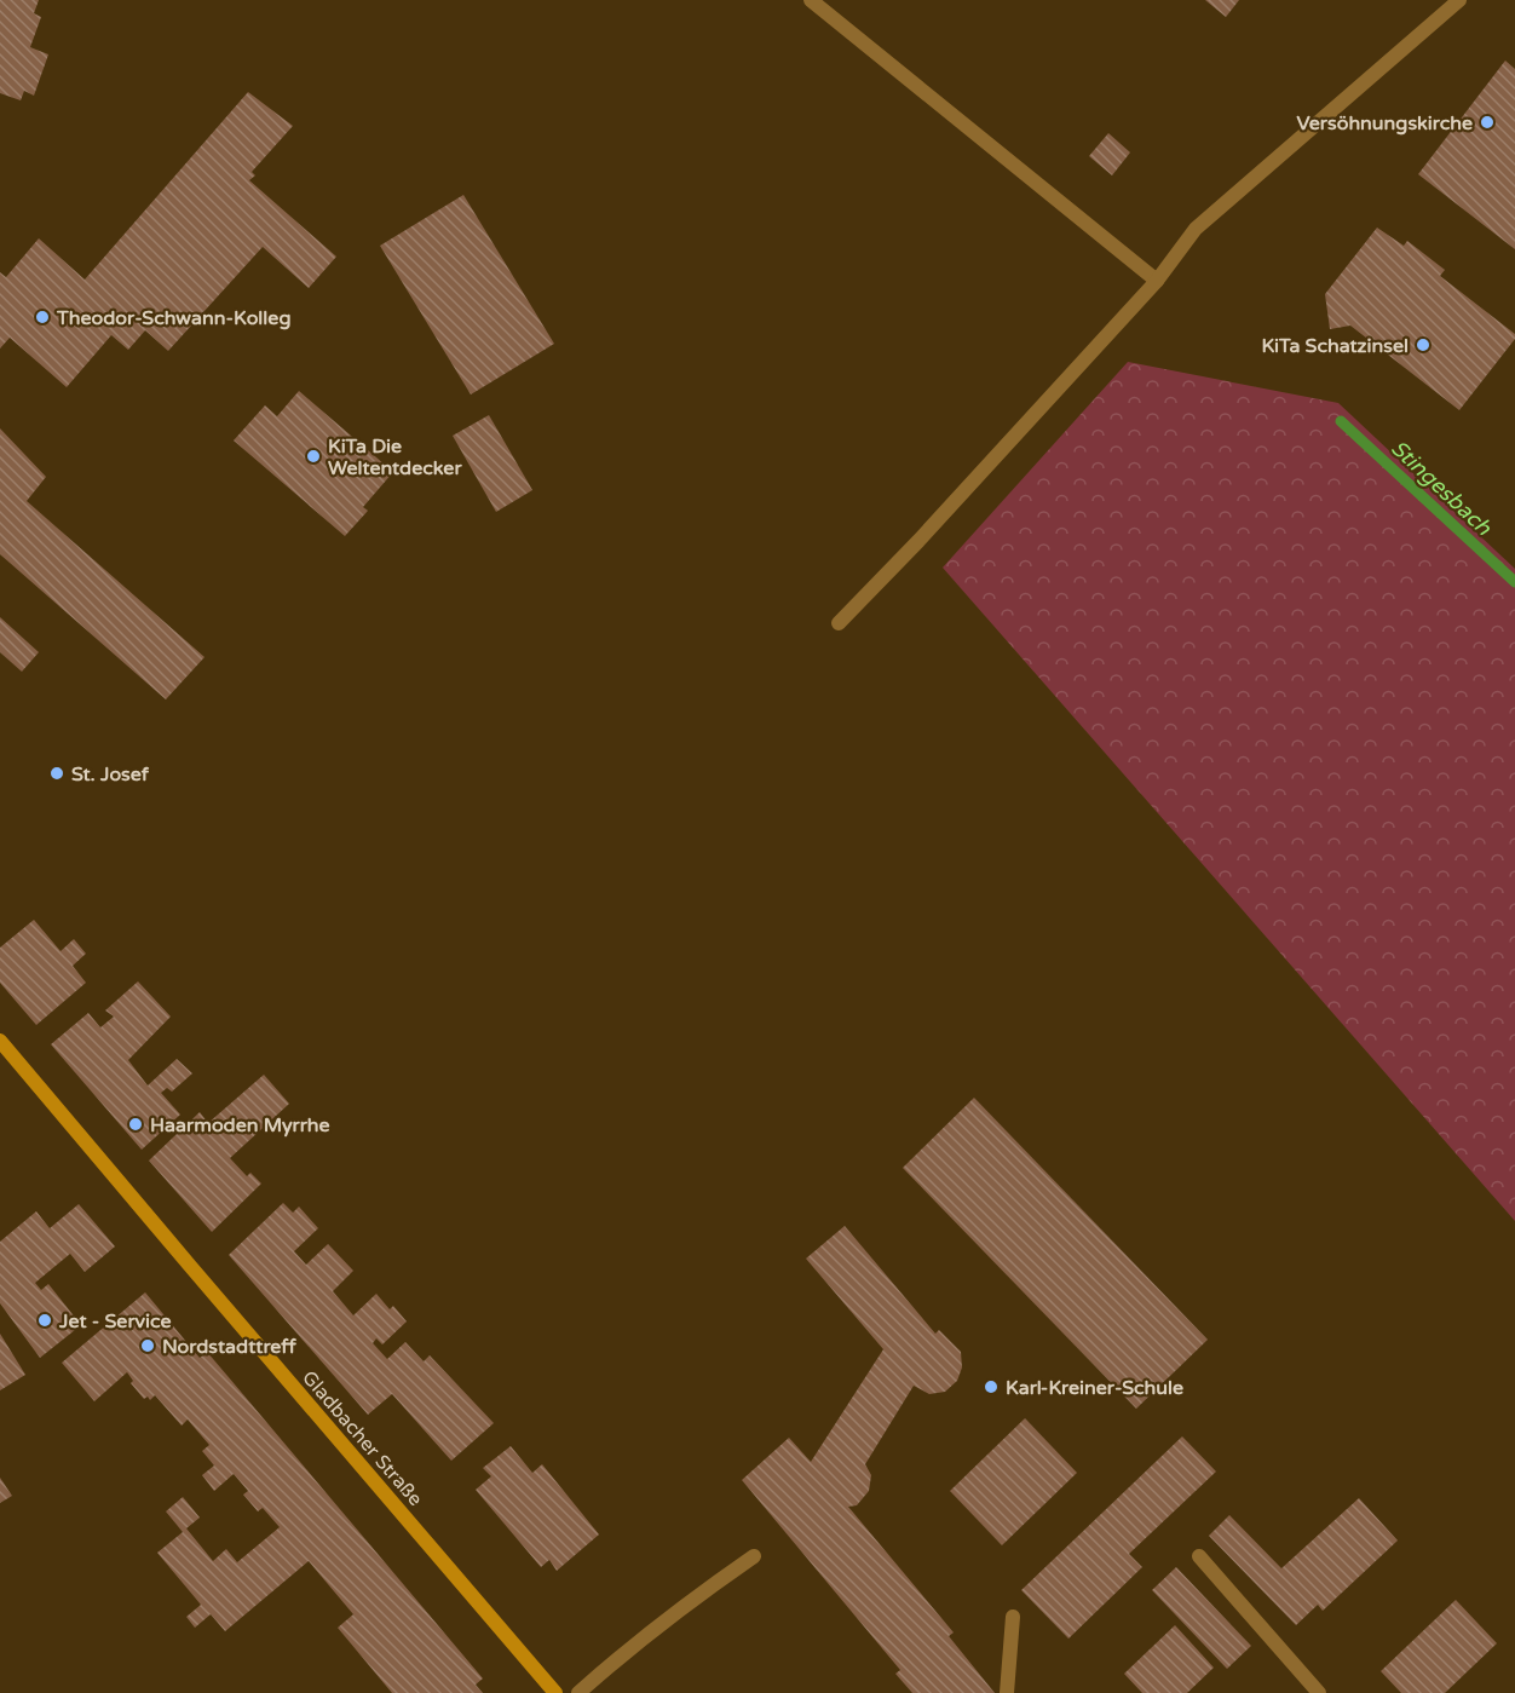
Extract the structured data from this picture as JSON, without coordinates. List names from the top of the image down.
{
  "streets": {
    "main road": ["Gladbacher Straße"]
  },
  "water": ["Stingesbach"],
  "places": [
    "Versöhnungskirche",
    "Theodor-Schwann-Kolleg",
    "KiTa Schatzinsel",
    "KiTa Die Weltentdecker",
    "St. Josef",
    "Haarmoden Myrrhe",
    "Jet - Service",
    "Nordstadttreff",
    "Karl-Kreiner-Schule"
  ]
}
